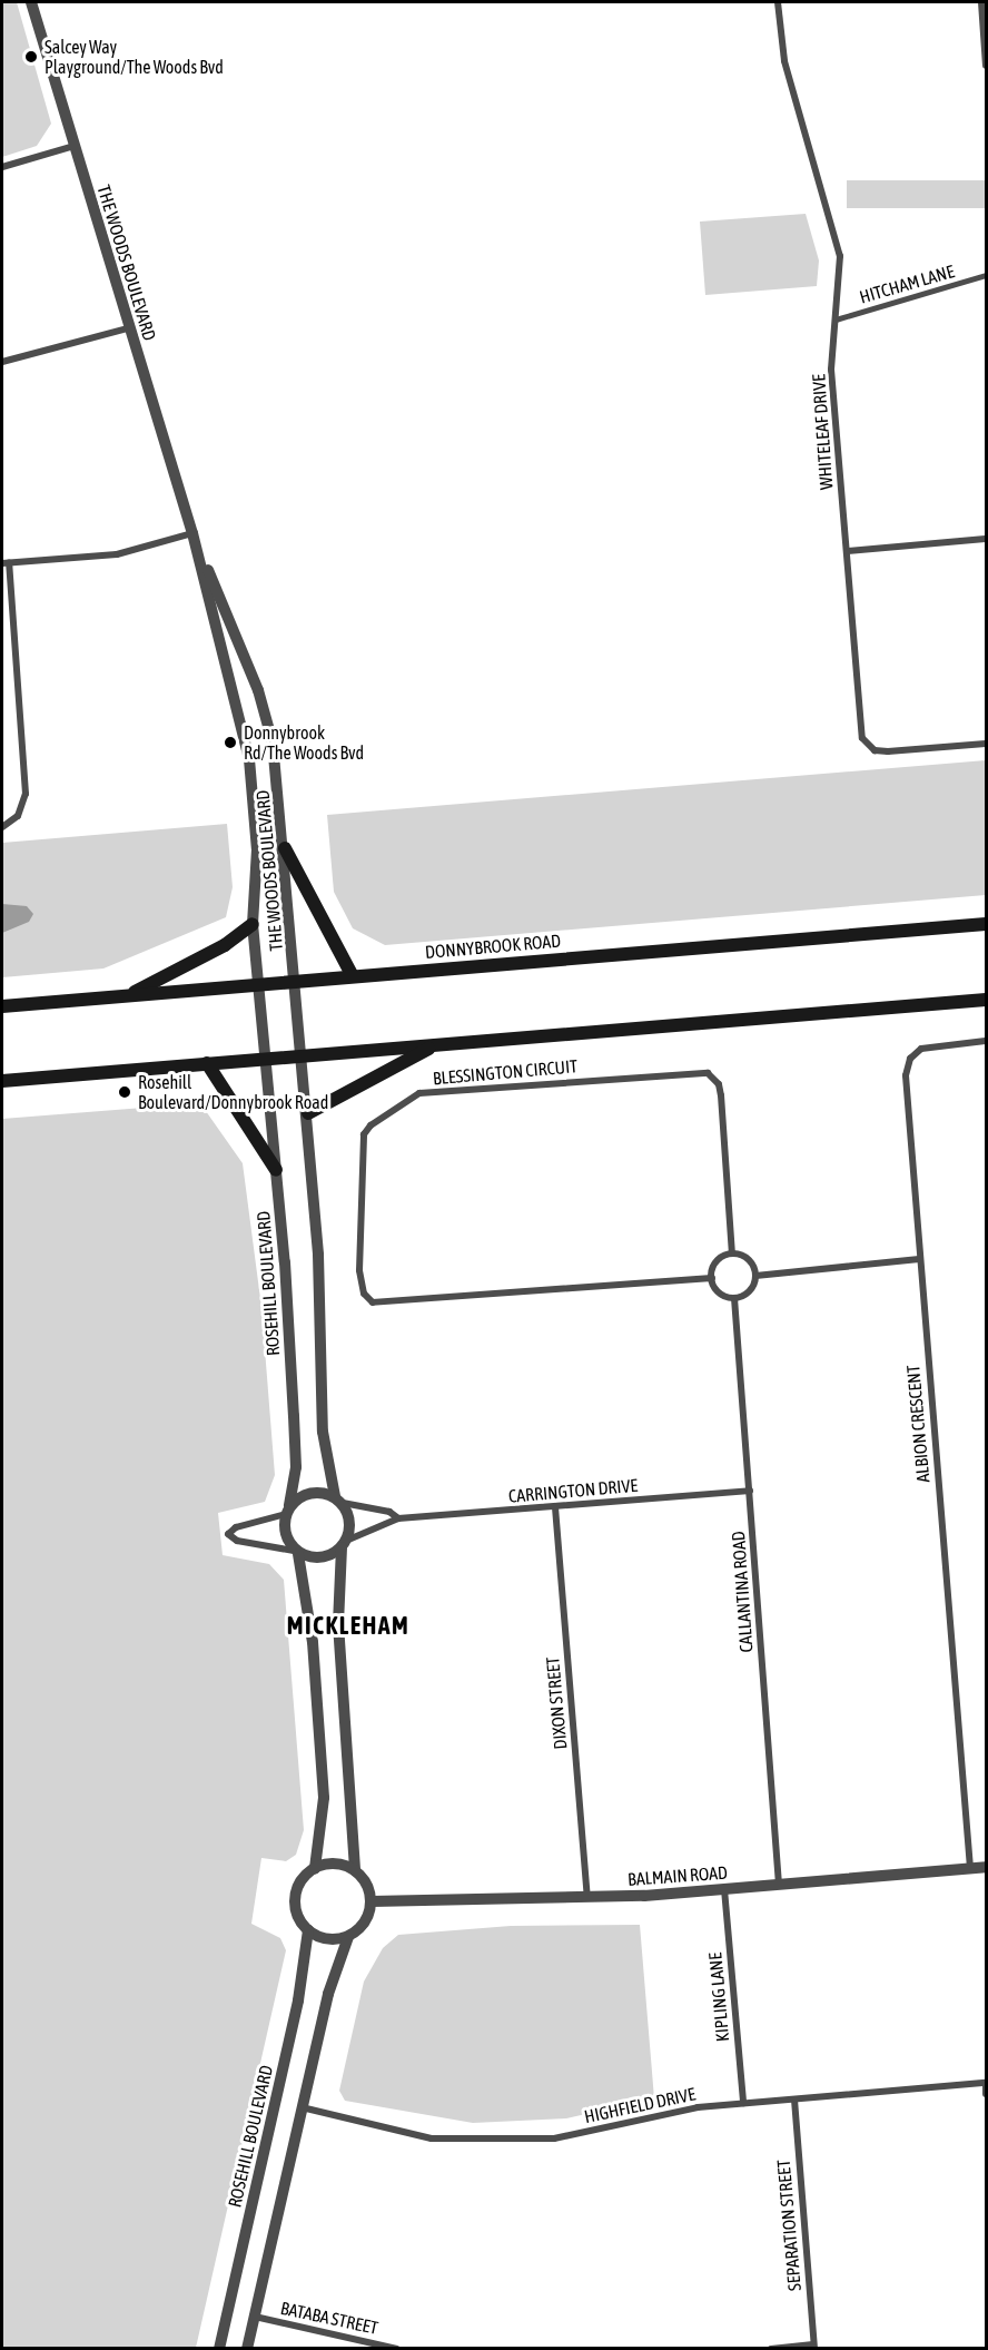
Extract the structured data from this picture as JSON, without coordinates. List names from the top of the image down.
{
  "streets": {
    "main road": ["DONNYBROOK ROAD"],
    "street": [
      "THE WOODS BOULEVARD",
      "WHITELEAF DRIVE",
      "BLESSINGTON CIRCUIT",
      "ROSEHILL BOULEVARD",
      "ALBION CRESCENT",
      "CARRINGTON DRIVE",
      "CALLANTINA ROAD",
      "DIXON STREET",
      "BALMAIN ROAD",
      "KIPLING LANE",
      "HIGHFIELD DRIVE",
      "SEPARATION STREET",
      "BATABA STREET"
    ],
    "lane": ["HITCHAM LANE"]
  },
  "crossings": [
    ["THE WOODS BOULEVARD", "DONNYBROOK ROAD"],
    ["THE WOODS BOULEVARD", "ROSEHILL BOULEVARD"],
    ["HITCHAM LANE", "WHITELEAF DRIVE"],
    ["BLESSINGTON CIRCUIT", "CALLANTINA ROAD"],
    ["ROSEHILL BOULEVARD", "CARRINGTON DRIVE"],
    ["ROSEHILL BOULEVARD", "BALMAIN ROAD"],
    ["ALBION CRESCENT", "BALMAIN ROAD"],
    ["CARRINGTON DRIVE", "CALLANTINA ROAD"],
    ["CARRINGTON DRIVE", "DIXON STREET"],
    ["CALLANTINA ROAD", "BALMAIN ROAD"],
    ["DIXON STREET", "BALMAIN ROAD"],
    ["BALMAIN ROAD", "KIPLING LANE"],
    ["KIPLING LANE", "HIGHFIELD DRIVE"],
    ["HIGHFIELD DRIVE", "SEPARATION STREET"]
  ],
  "districts": ["MICKLEHAM"],
  "places": ["Salcey Way Playground/The Woods Bvd", "Donnybrook Rd/The Woods Bvd", "Rosehill Boulevard/Donnybrook Road"]
}
